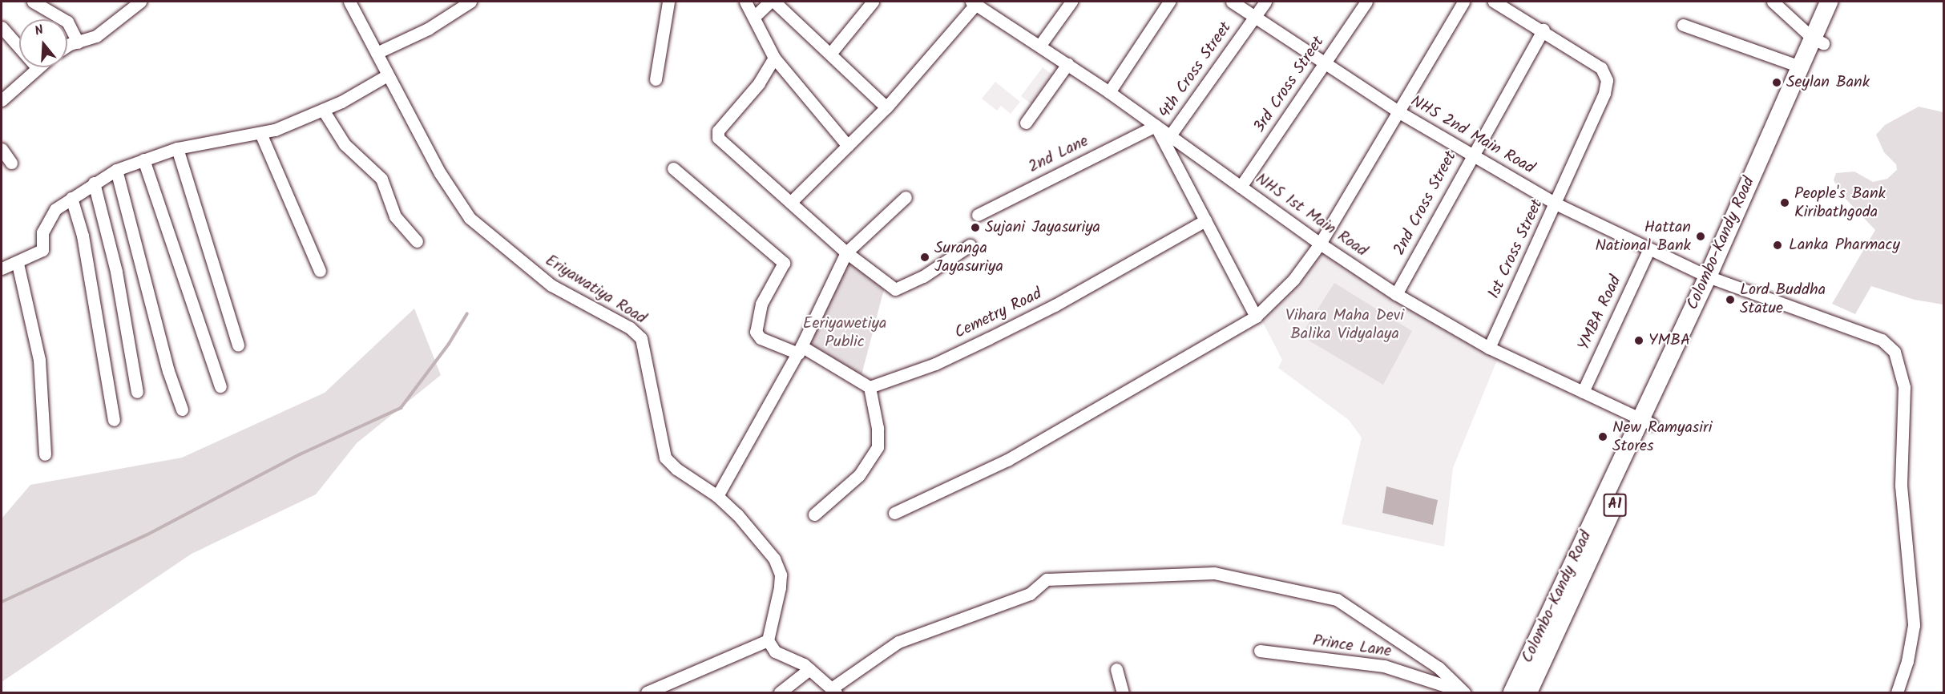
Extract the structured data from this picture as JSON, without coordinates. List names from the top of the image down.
{
  "streets": {
    "highway": ["Colombo-Kandy Road", "A1"],
    "street": [
      "4th Cross Street",
      "3rd Cross Street",
      "NHS 2nd Main Road",
      "2nd Lane",
      "2nd Cross Street",
      "NHS 1st Main Road",
      "1st Cross Street",
      "Eriyawatiya Road",
      "YMBA Road",
      "Cemetry Road",
      "Prince Lane"
    ]
  },
  "crossings": [
    ["4th Cross Street", "NHS 2nd Main Road"],
    ["4th Cross Street", "NHS 1st Main Road"],
    ["3rd Cross Street", "NHS 2nd Main Road"],
    ["3rd Cross Street", "NHS 1st Main Road"],
    ["NHS 2nd Main Road", "2nd Cross Street"],
    ["NHS 2nd Main Road", "Colombo-Kandy Road"],
    ["NHS 2nd Main Road", "1st Cross Street"],
    ["NHS 2nd Main Road", "YMBA Road"],
    ["2nd Lane", "NHS 1st Main Road"],
    ["2nd Cross Street", "NHS 1st Main Road"],
    ["2nd Cross Street", "1st Cross Street"],
    ["NHS 1st Main Road", "Colombo-Kandy Road"],
    ["NHS 1st Main Road", "1st Cross Street"],
    ["NHS 1st Main Road", "YMBA Road"]
  ],
  "parks": ["Vihara Maha Devi Balika Vidyalaya", "Eeriyawetiya Public"],
  "places": [
    "Seylan Bank",
    "People's Bank Kiribathgoda",
    "Sujani Jayasuriya",
    "Hattan National Bank",
    "Lanka Pharmacy",
    "Suranga Jayasuriya",
    "Lord Buddha Statue",
    "YMBA",
    "New Ramyasiri Stores"
  ],
  "north": "top"
}
